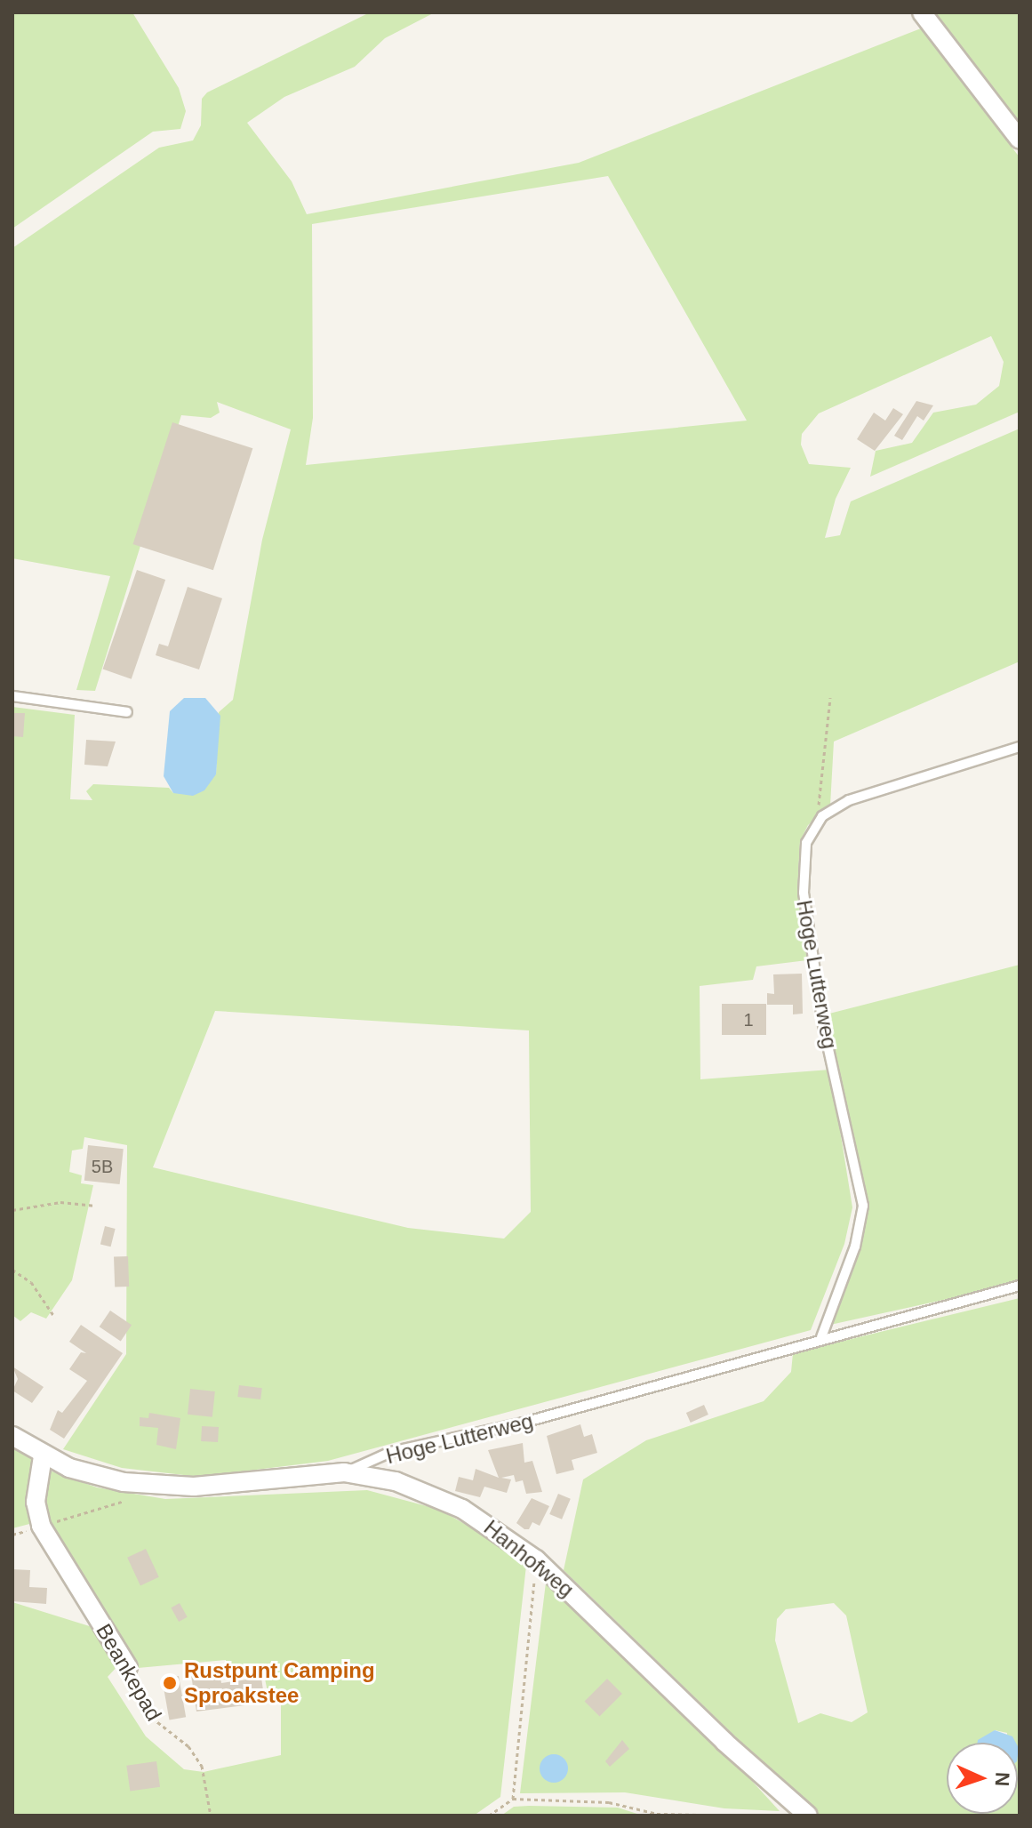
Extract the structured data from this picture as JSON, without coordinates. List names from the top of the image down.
{
  "streets": {
    "street": ["Hanhofweg", "Beankepad"],
    "lane": ["Hoge Lutterweg"]
  },
  "crossings": [
    ["Hoge Lutterweg", "Hanhofweg"],
    ["Hanhofweg", "Beankepad"]
  ],
  "places": ["Rustpunt Camping Sproakstee"],
  "house_numbers": ["1", "5B"],
  "north": "right"
}
